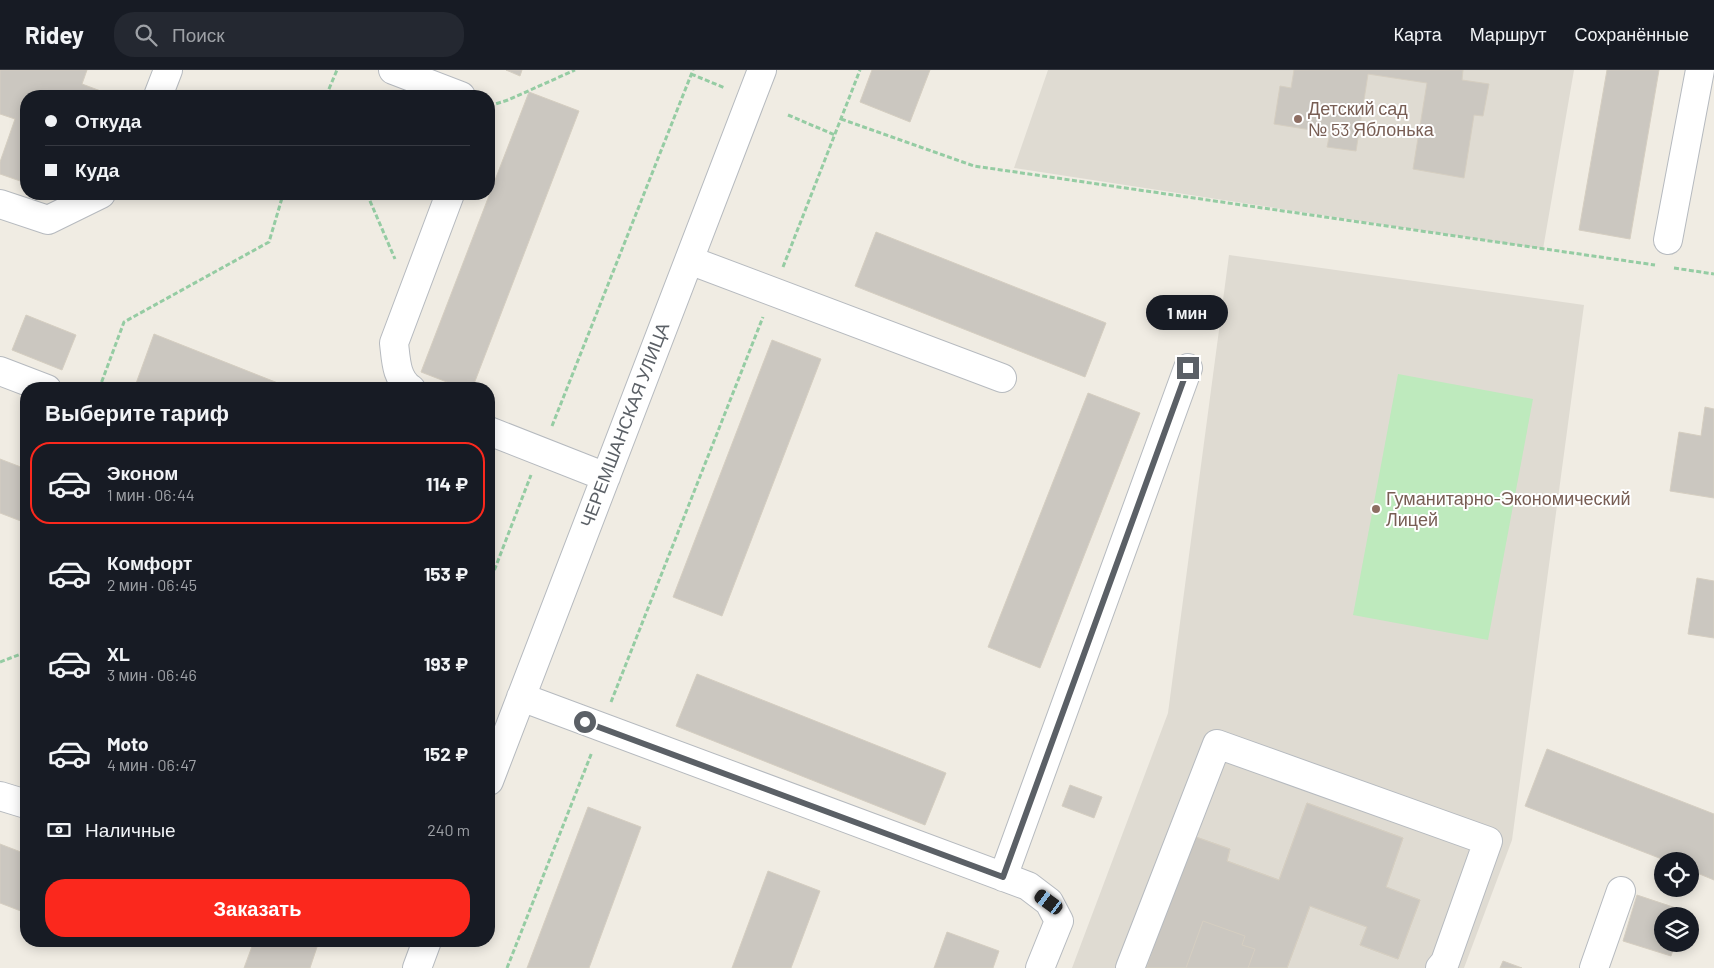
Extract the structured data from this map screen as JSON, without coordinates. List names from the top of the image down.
{
  "streets": {
    "street": ["ЧЕРЕМШАНСКАЯ УЛИЦА"]
  },
  "places": ["Детский сад № 53 Яблонька", "Гуманитарно-Экономический Лицей"],
  "page": {
    "header": "Ridey",
    "search": "Поиск",
    "nav": ["Карта", "Маршрут", "Сохранённые"],
    "banner": ["Откуда", "Куда"],
    "bubble": "1 мин",
    "heading": "Выберите тариф",
    "list": [
      {
        "name": "Эконом",
        "note": "1 мин · 06:44",
        "value": "114 ₽"
      },
      {
        "name": "Комфорт",
        "note": "2 мин · 06:45",
        "value": "153 ₽"
      },
      {
        "name": "XL",
        "note": "3 мин · 06:46",
        "value": "193 ₽"
      },
      {
        "name": "Moto",
        "note": "4 мин · 06:47",
        "value": "152 ₽"
      }
    ],
    "pay": ["Наличные", "240 m"],
    "buttons": "Заказать"
  }
}
